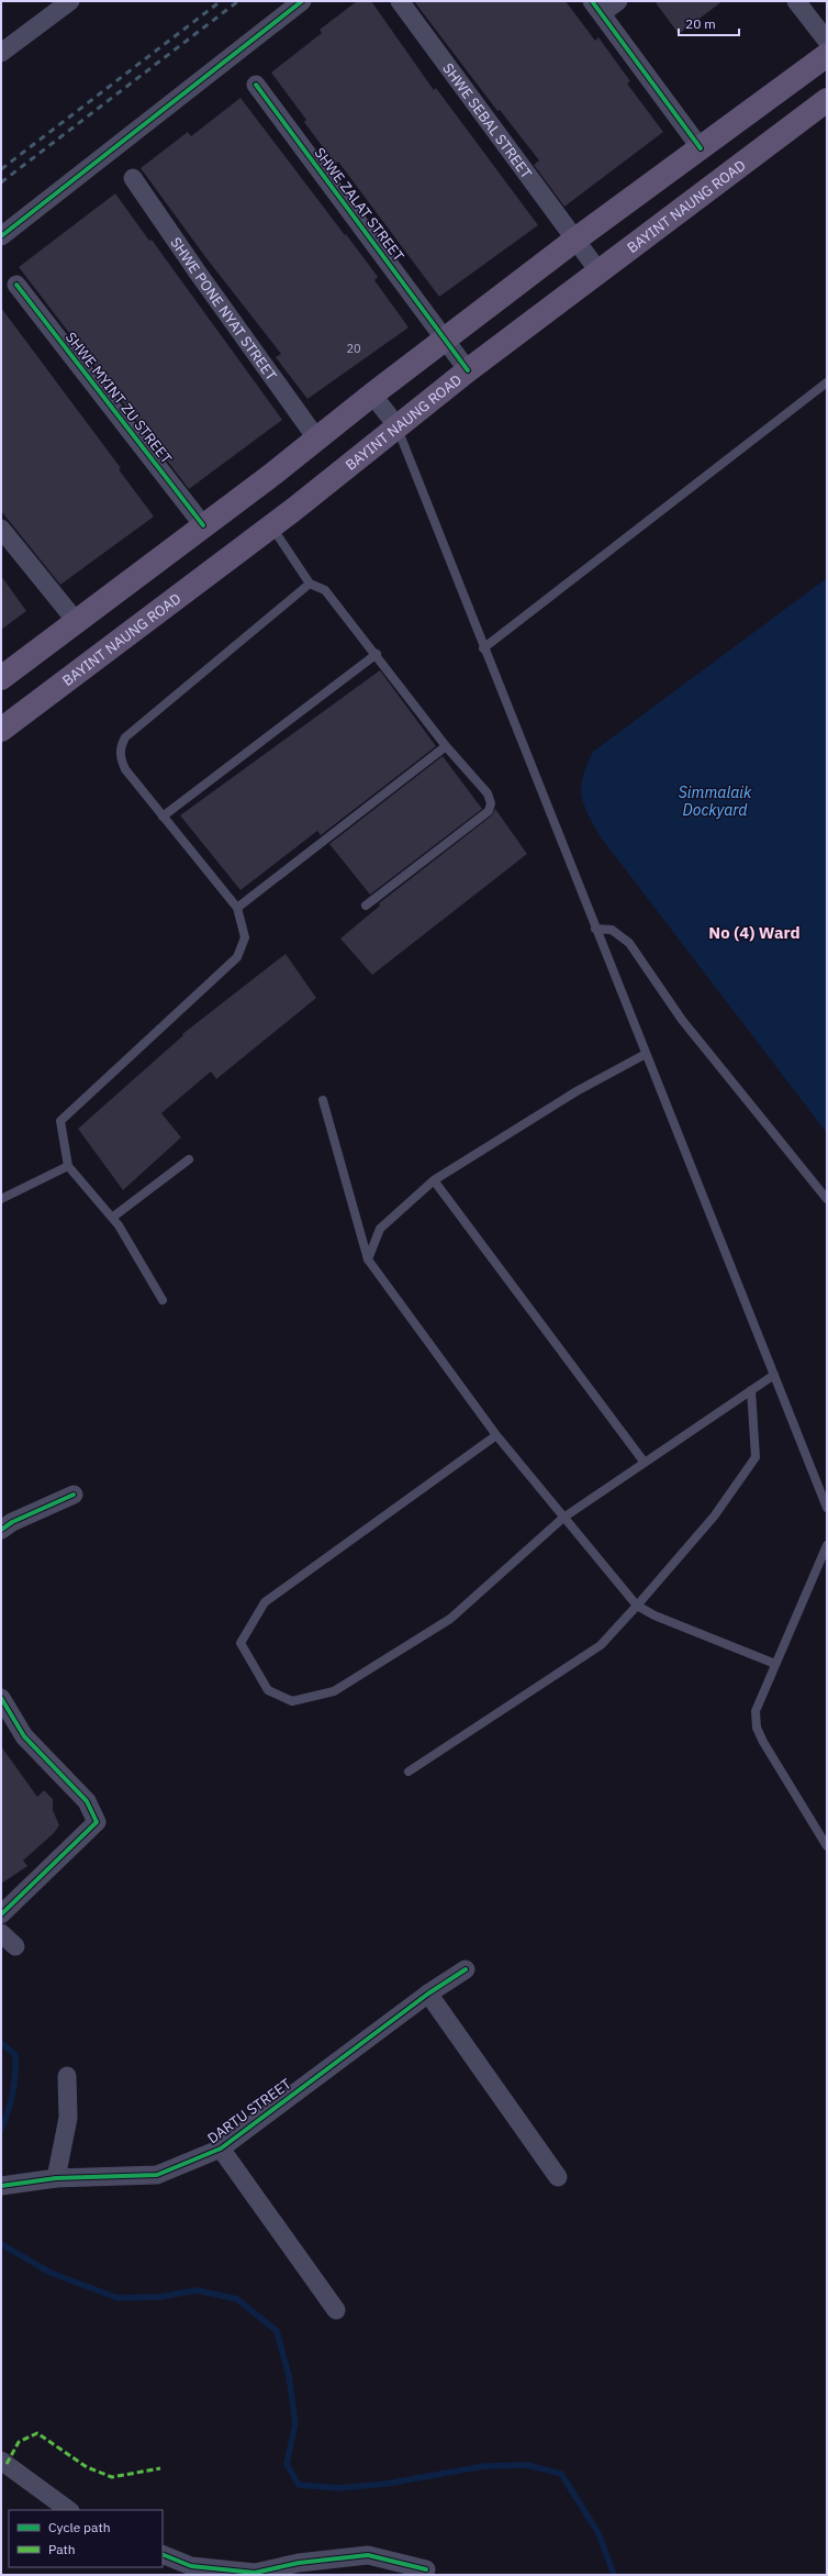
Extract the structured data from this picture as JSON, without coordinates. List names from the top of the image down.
{
  "streets": {
    "main road": ["BAYINT NAUNG ROAD"],
    "street": [
      "SHWE SEBAL STREET",
      "SHWE ZALAT STREET",
      "SHWE PONE NYAT STREET",
      "SHWE MYINT ZU STREET",
      "DARTU STREET"
    ]
  },
  "crossings": [
    ["SHWE SEBAL STREET", "BAYINT NAUNG ROAD"],
    ["SHWE ZALAT STREET", "BAYINT NAUNG ROAD"]
  ],
  "districts": ["No (4) Ward"],
  "water": ["Simmalaik Dockyard"],
  "house_numbers": ["20"],
  "legend": ["Cycle path", "Path"],
  "scale_bar": "20 m"
}
